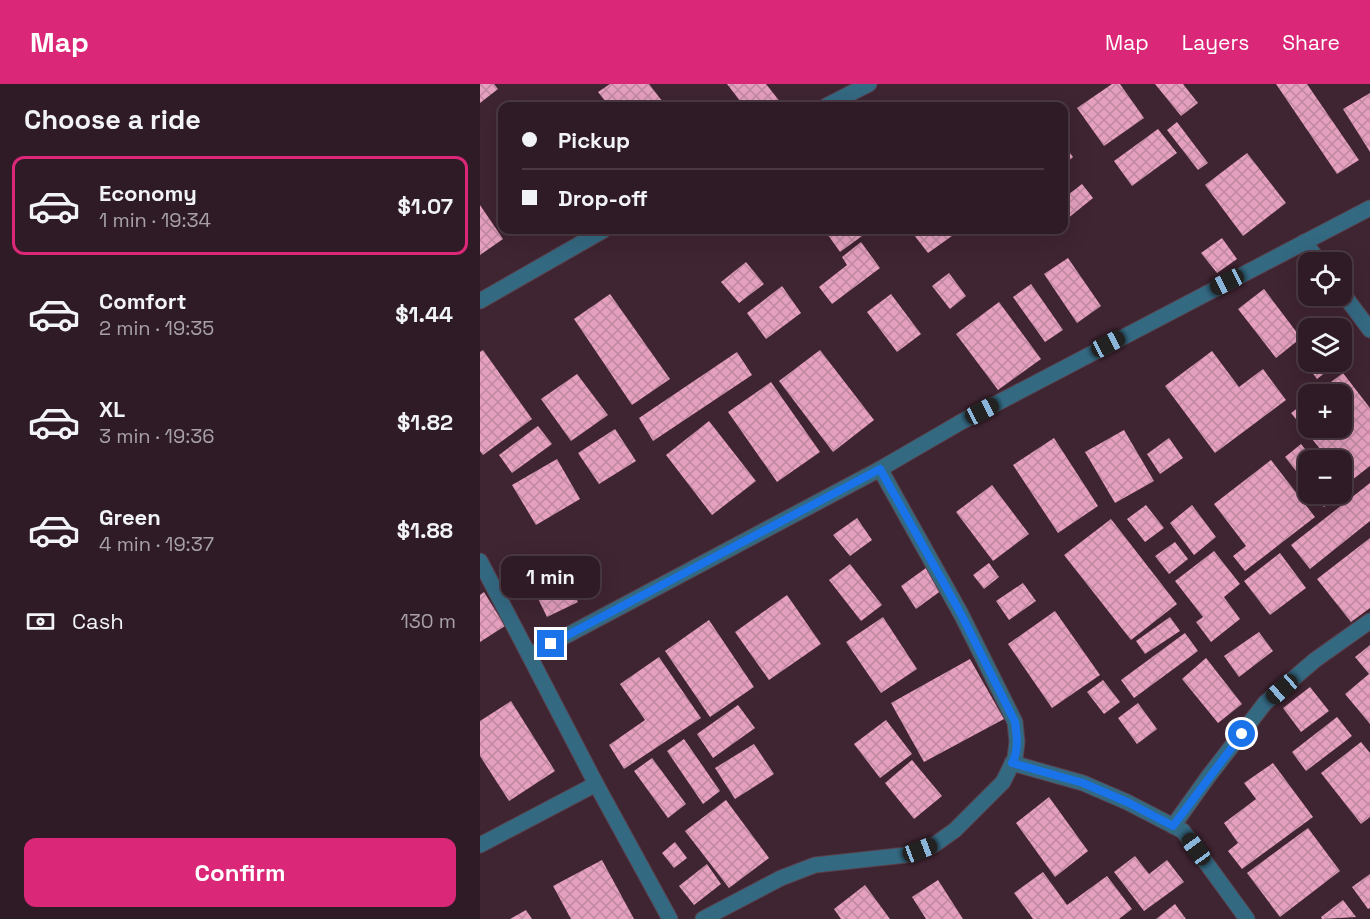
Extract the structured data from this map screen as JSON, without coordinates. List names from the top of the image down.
{
  "page": {
    "header": "Map",
    "nav": ["Map", "Layers", "Share"],
    "heading": "Choose a ride",
    "banner": ["Pickup", "Drop-off"],
    "list": [
      {
        "name": "Economy",
        "note": "1 min · 19:34",
        "value": "$1.07"
      },
      {
        "name": "Comfort",
        "note": "2 min · 19:35",
        "value": "$1.44"
      },
      {
        "name": "XL",
        "note": "3 min · 19:36",
        "value": "$1.82"
      },
      {
        "name": "Green",
        "note": "4 min · 19:37",
        "value": "$1.88"
      }
    ],
    "map_buttons": ["+", "−"],
    "bubble": "1 min",
    "pay": ["Cash", "130 m"],
    "buttons": "Confirm"
  }
}
